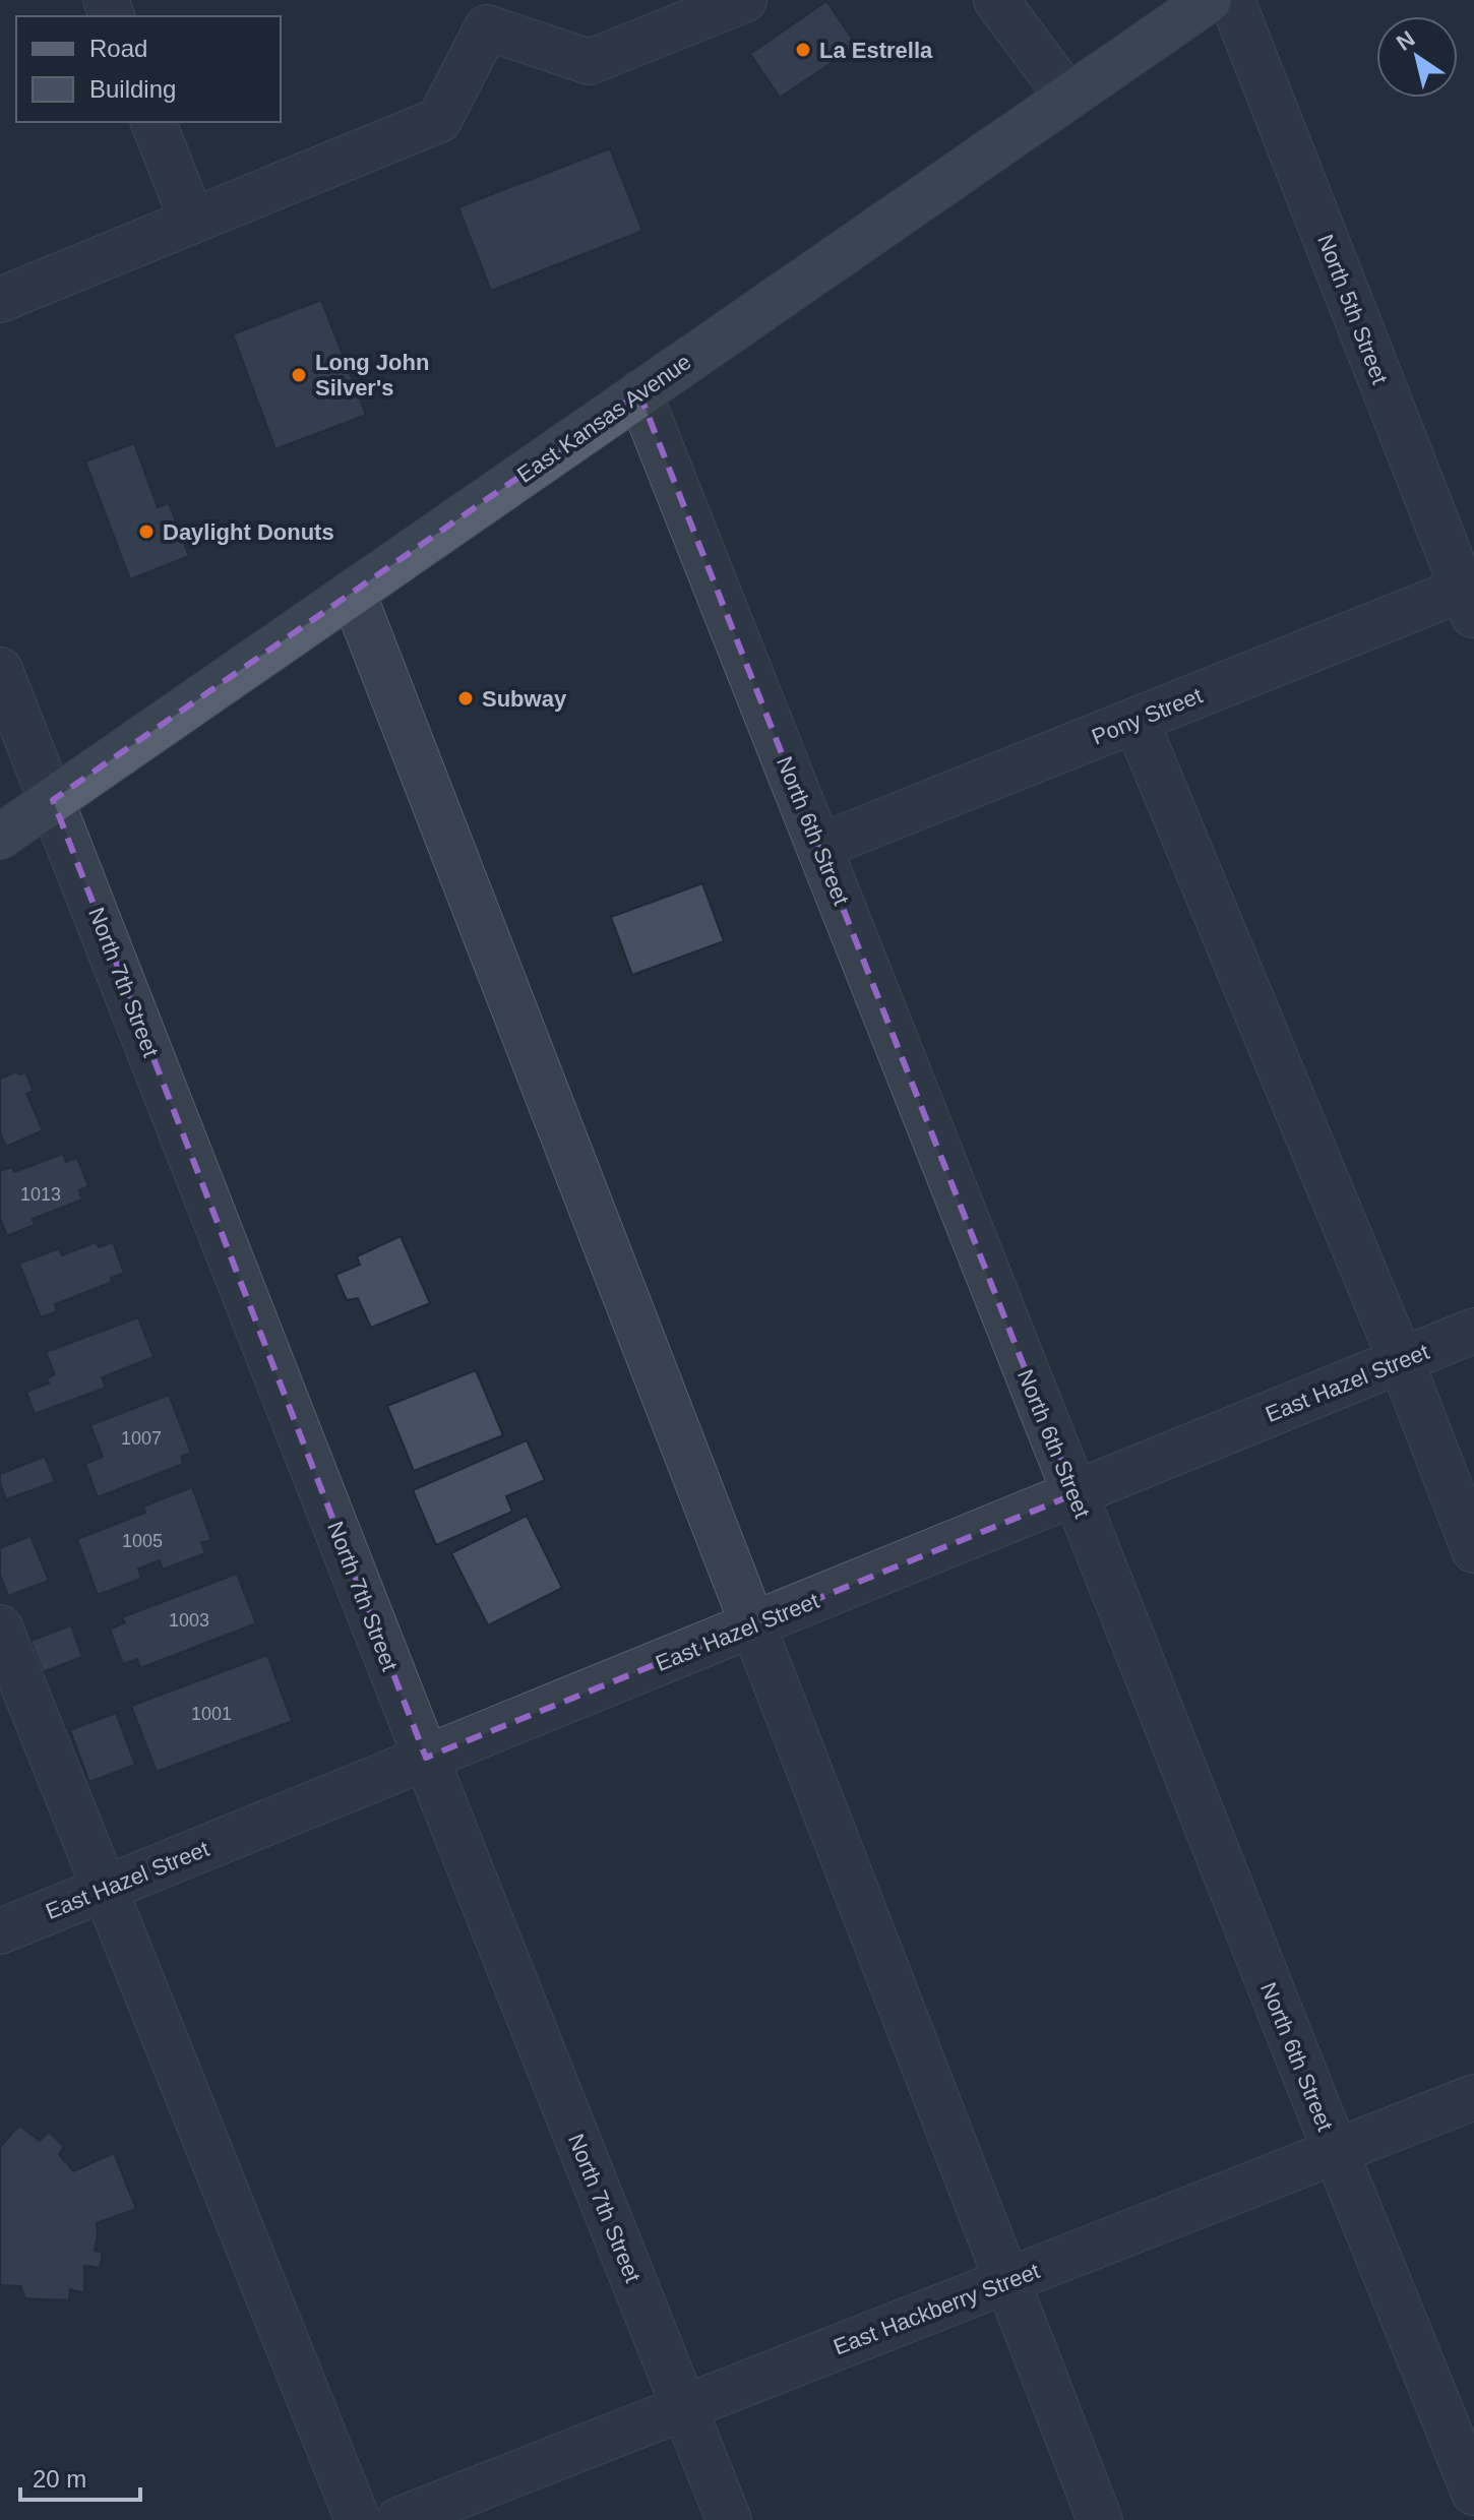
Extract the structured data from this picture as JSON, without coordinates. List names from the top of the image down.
{
  "streets": {
    "main road": ["East Kansas Avenue"],
    "street": [
      "North 5th Street",
      "Pony Street",
      "North 6th Street",
      "North 7th Street",
      "East Hazel Street",
      "East Hackberry Street"
    ]
  },
  "crossings": [
    ["North 5th Street", "Pony Street"],
    ["East Kansas Avenue", "North 6th Street"],
    ["East Kansas Avenue", "North 7th Street"],
    ["Pony Street", "North 6th Street"],
    ["North 6th Street", "East Hazel Street"],
    ["North 6th Street", "East Hackberry Street"],
    ["North 7th Street", "East Hazel Street"],
    ["North 7th Street", "East Hackberry Street"]
  ],
  "places": [
    "La Estrella",
    "Long John Silver's",
    "Daylight Donuts",
    "Subway"
  ],
  "house_numbers": [
    "1013",
    "1007",
    "1005",
    "1003",
    "1001"
  ],
  "legend": ["Road", "Building"],
  "scale_bar": "20 m",
  "north": "top left"
}
